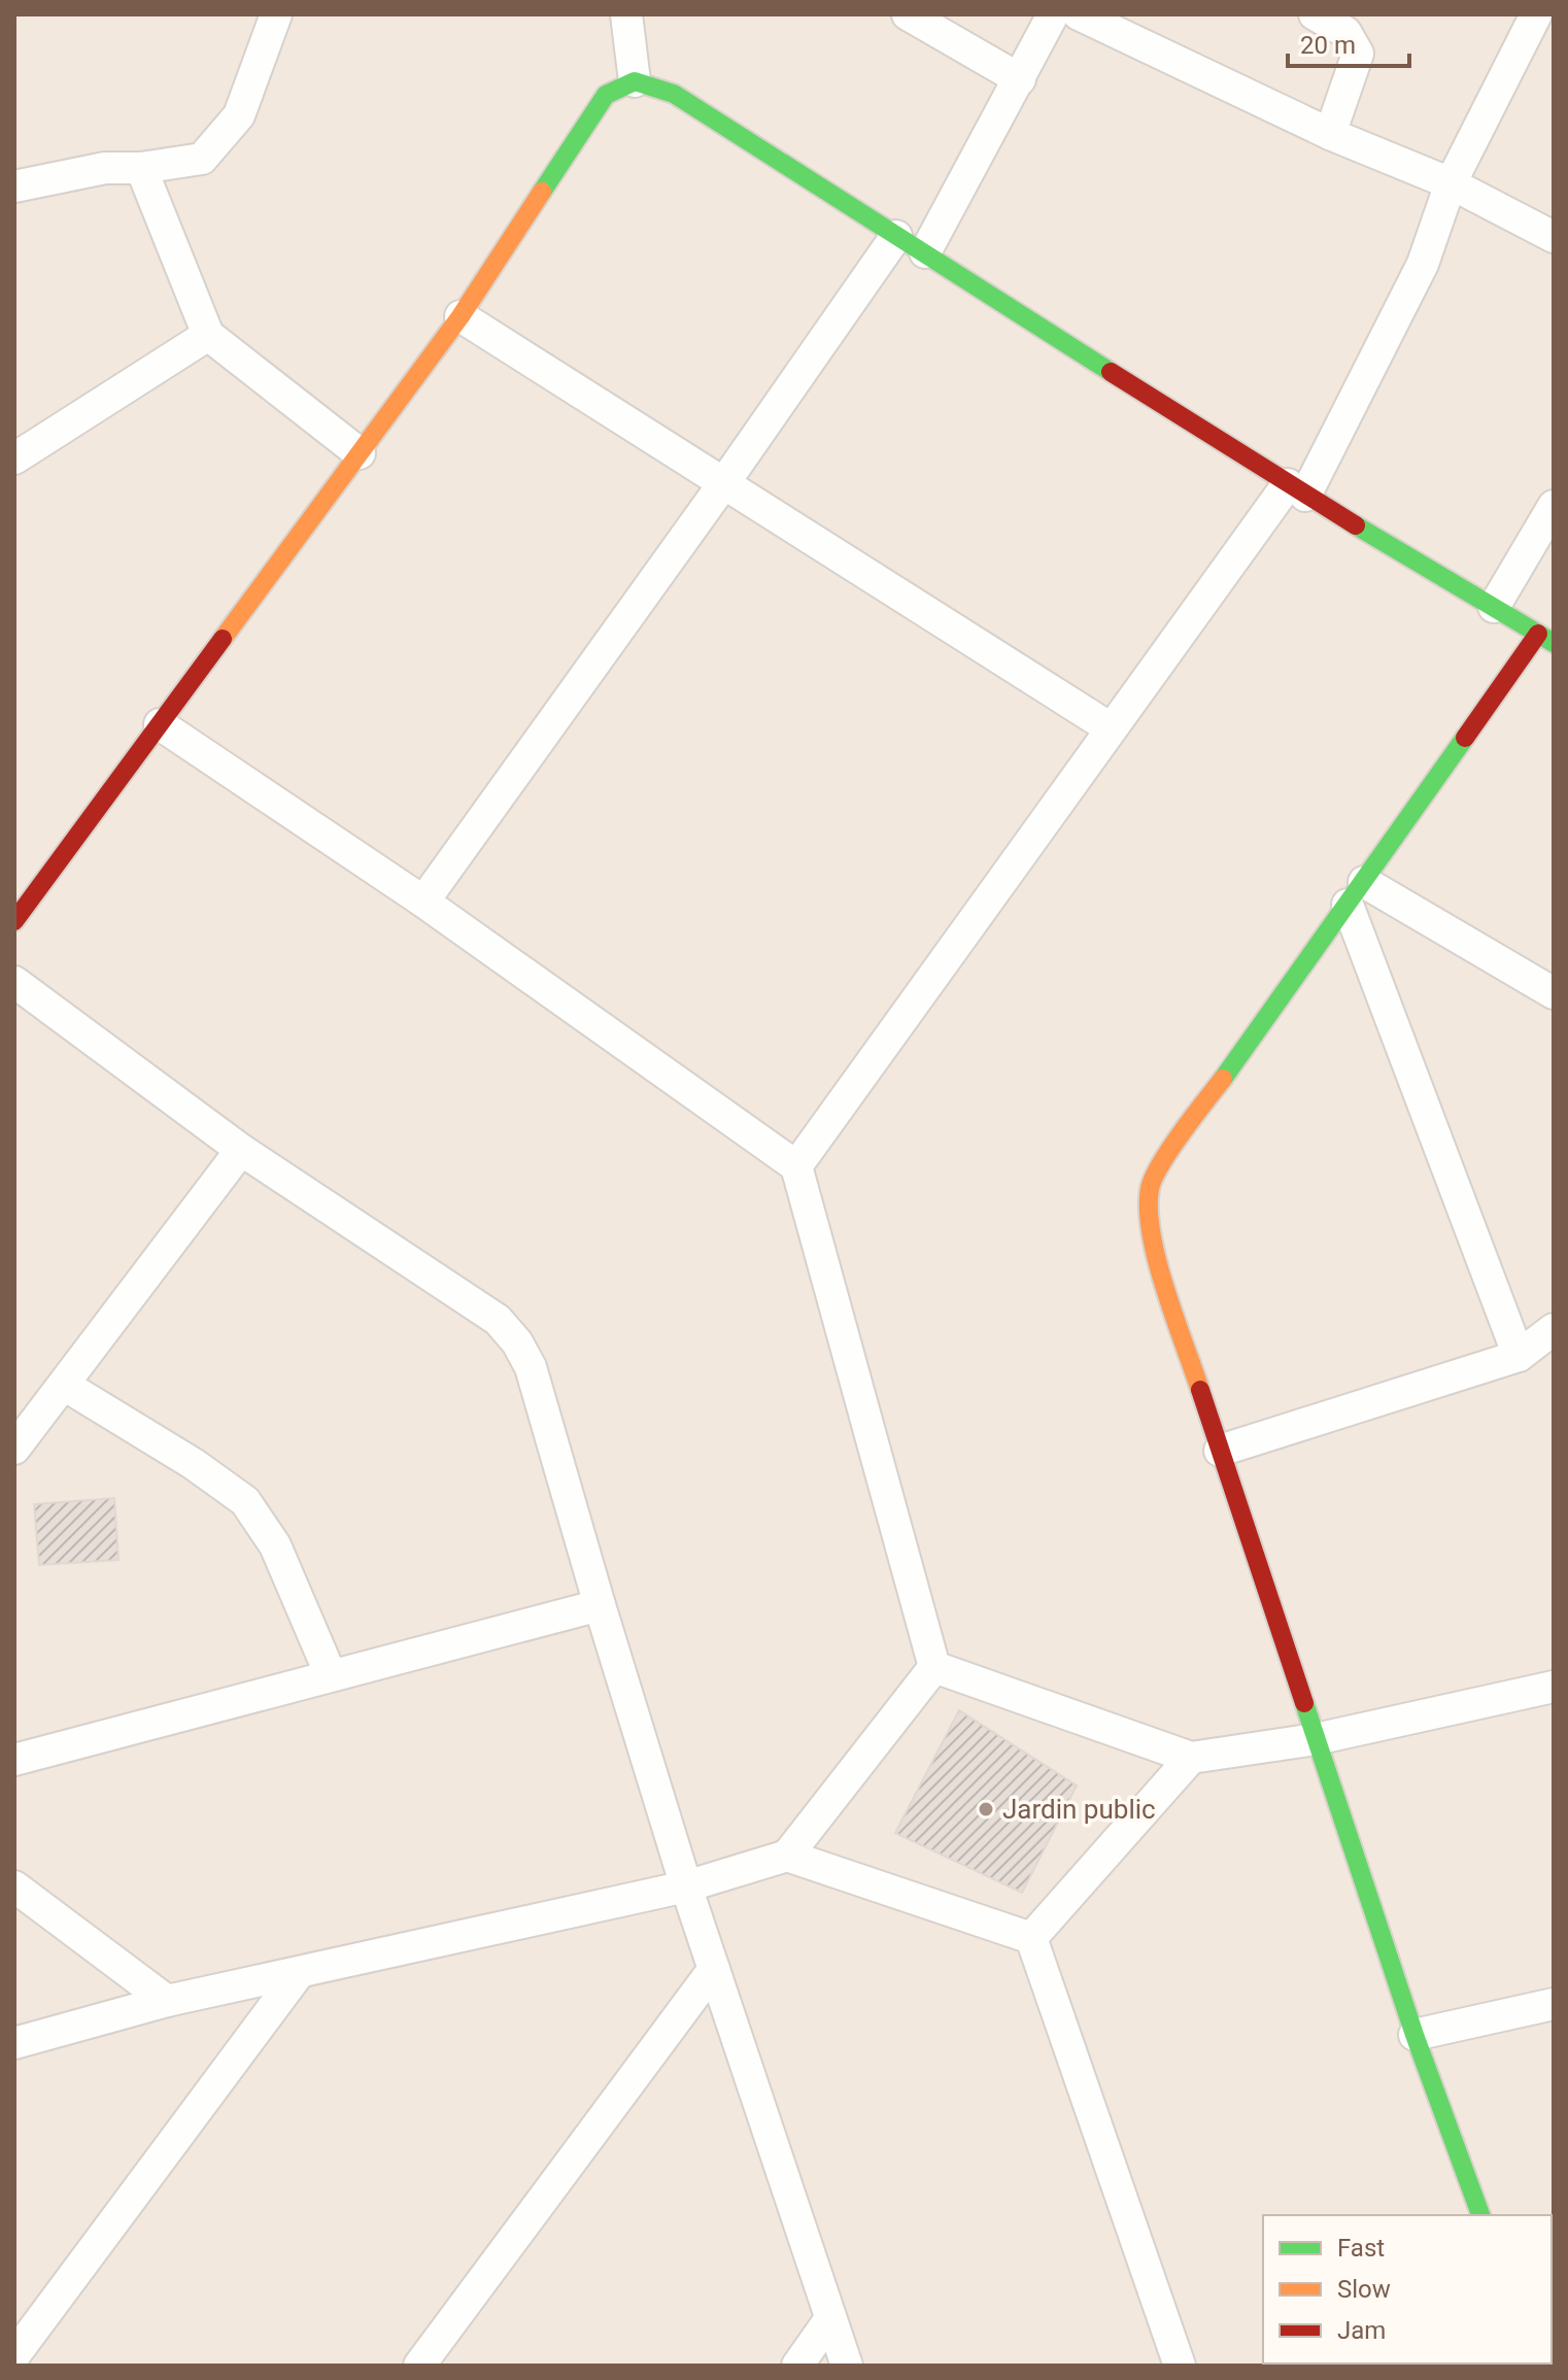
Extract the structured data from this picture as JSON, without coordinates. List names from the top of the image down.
{
  "places": ["Jardin public"],
  "legend": ["Fast", "Slow", "Jam"],
  "scale_bar": "20 m"
}
